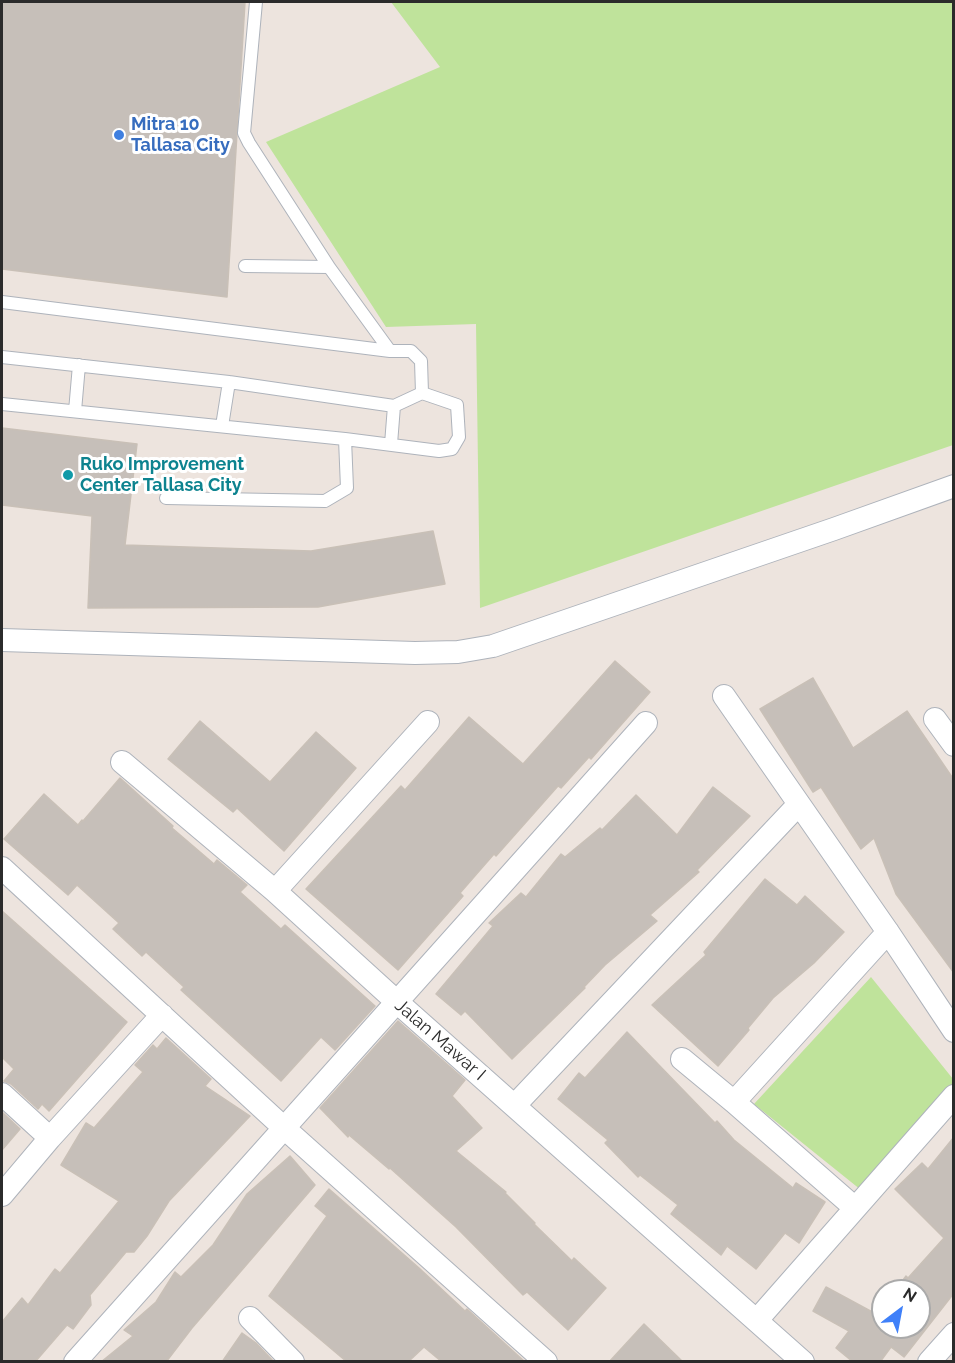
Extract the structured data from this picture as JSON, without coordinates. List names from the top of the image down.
{
  "streets": {
    "street": ["Jalan Mawar I"]
  },
  "places": ["Mitra 10 Tallasa City", "Ruko Improvement Center Tallasa City"],
  "north": "top right"
}
